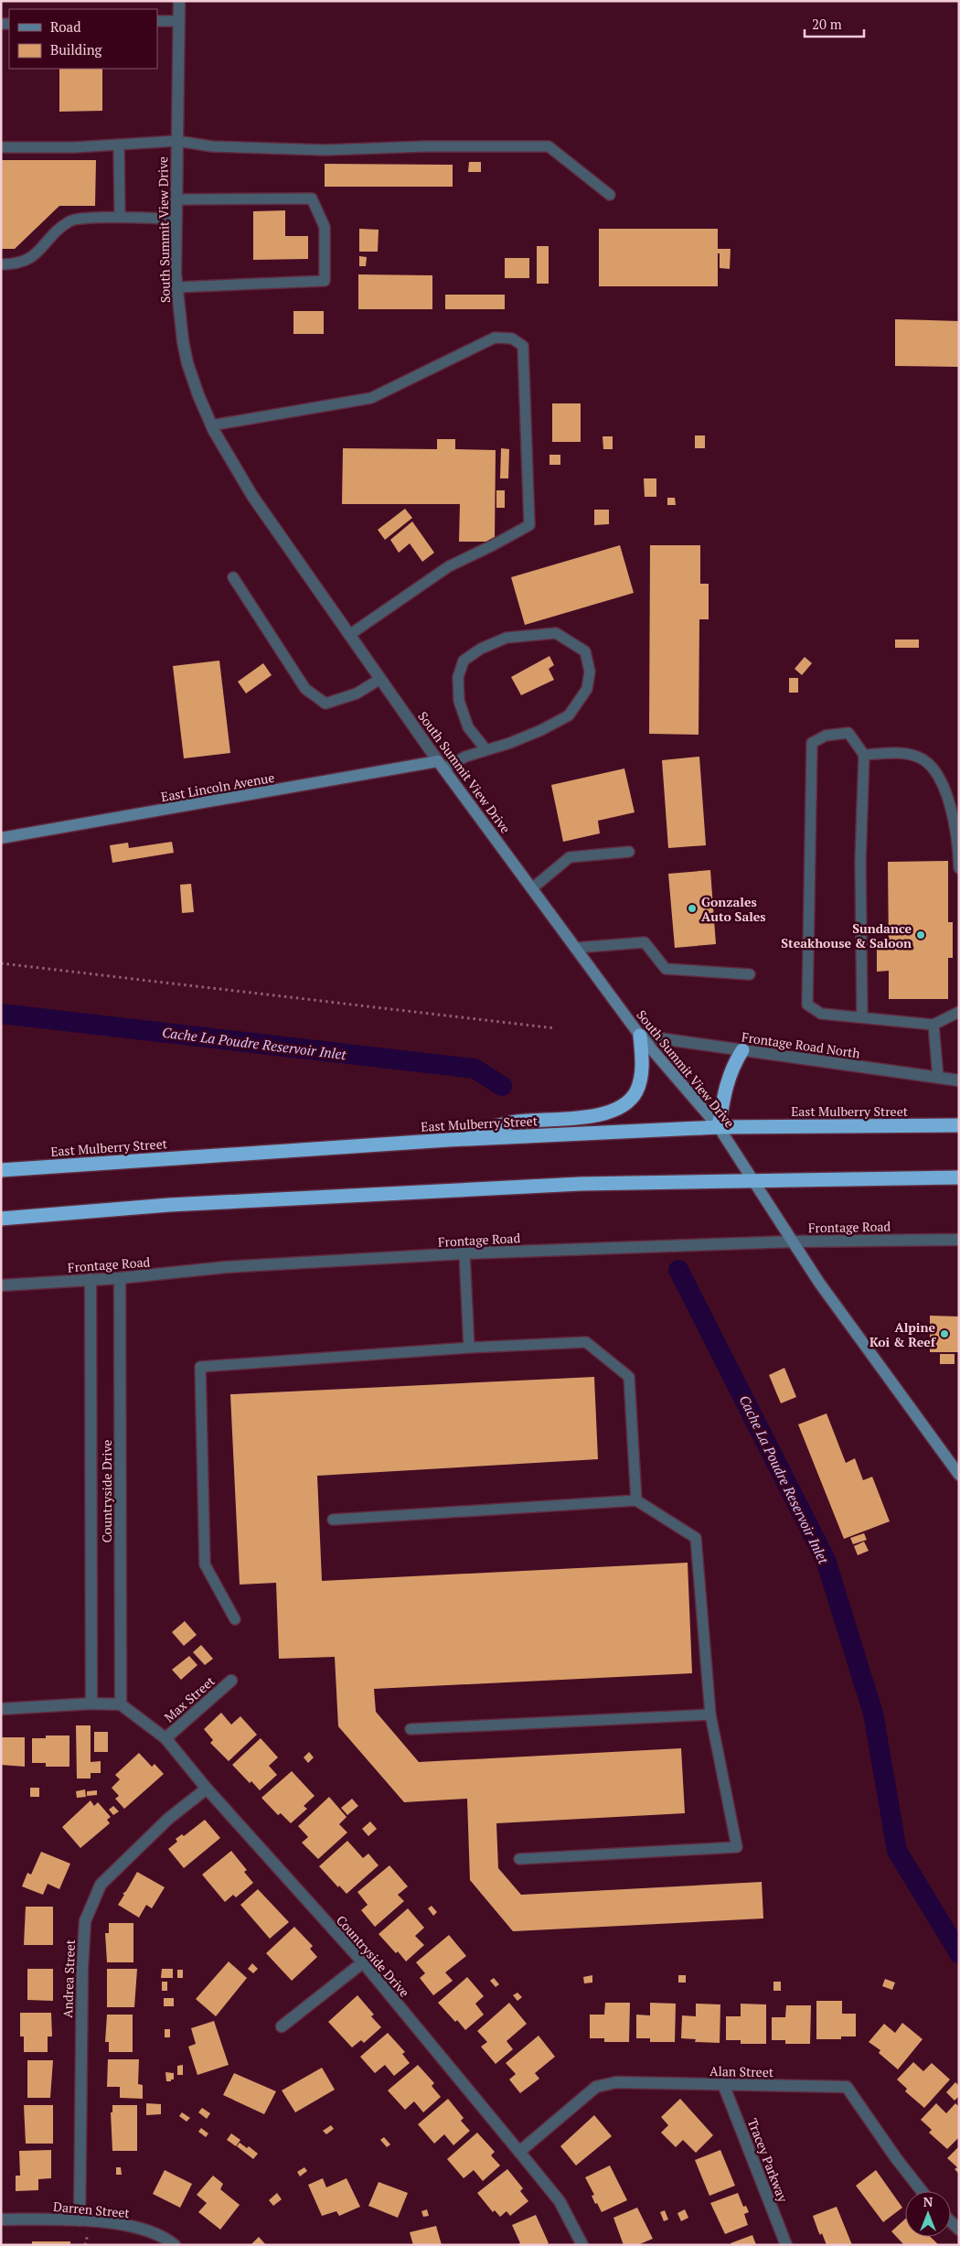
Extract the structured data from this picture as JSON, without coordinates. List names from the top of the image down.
{
  "streets": {
    "highway": ["East Mulberry Street"],
    "street": [
      "South Summit View Drive",
      "East Lincoln Avenue",
      "Frontage Road North",
      "Frontage Road",
      "Countryside Drive",
      "Max Street",
      "Andrea Street",
      "Alan Street",
      "Tracey Parkway",
      "Darren Street"
    ]
  },
  "crossings": [
    ["South Summit View Drive", "East Lincoln Avenue"],
    ["South Summit View Drive", "Frontage Road North"],
    ["South Summit View Drive", "East Mulberry Street"],
    ["South Summit View Drive", "Frontage Road"],
    ["Frontage Road", "Countryside Drive"],
    ["Countryside Drive", "Max Street"],
    ["Countryside Drive", "Andrea Street"],
    ["Countryside Drive", "Alan Street"],
    ["Andrea Street", "Darren Street"],
    ["Alan Street", "Tracey Parkway"]
  ],
  "water": ["Cache La Poudre Reservoir Inlet"],
  "places": ["Gonzales Auto Sales", "Sundance Steakhouse & Saloon", "Alpine Koi & Reef"],
  "legend": ["Road", "Building"],
  "scale_bar": "20 m",
  "north": "top"
}
